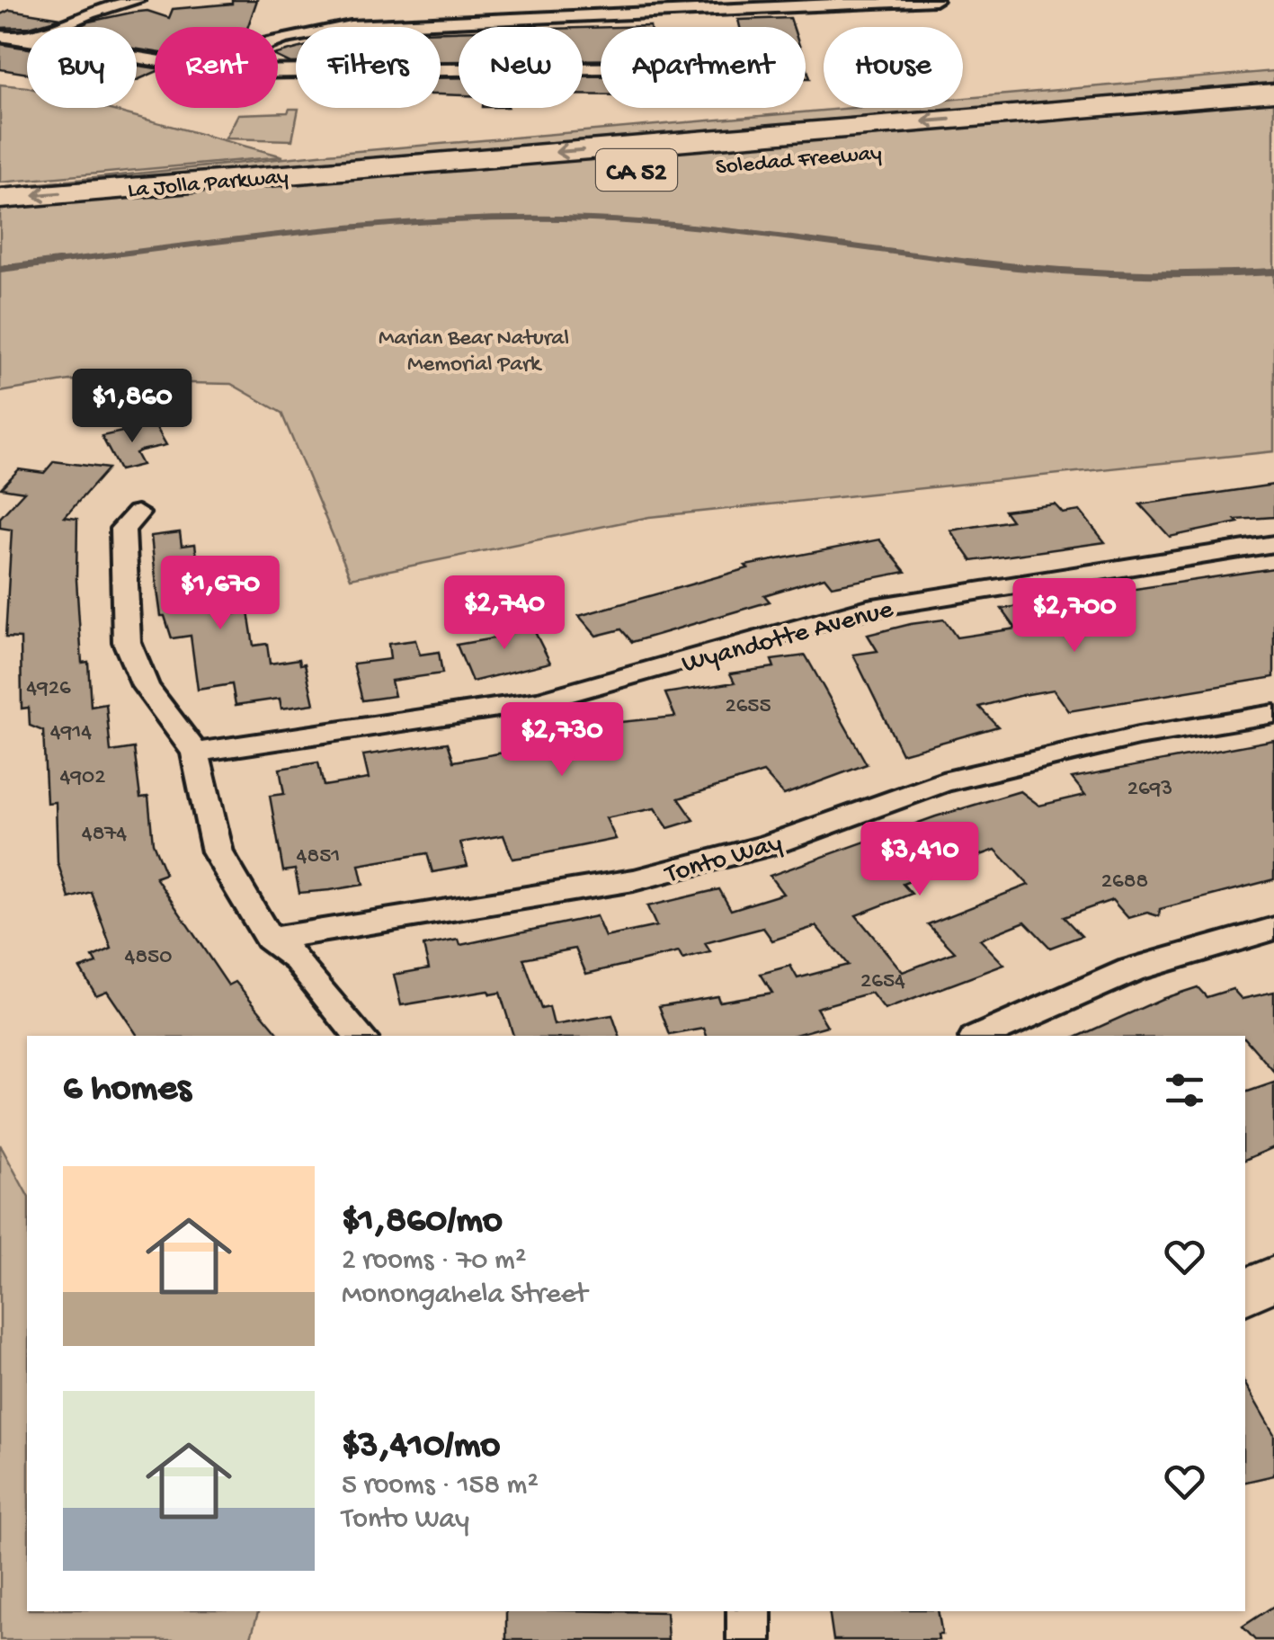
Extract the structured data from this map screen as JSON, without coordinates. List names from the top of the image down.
{
  "streets": {
    "highway": ["Soledad Freeway", "CA 52", "La Jolla Parkway"],
    "street": ["Wyandotte Avenue", "Tonto Way"]
  },
  "crossings": [
    ["Soledad Freeway", "La Jolla Parkway"]
  ],
  "parks": ["Marian Bear Natural Memorial Park"],
  "house_numbers": [
    "4926",
    "2655",
    "4914",
    "4902",
    "2693",
    "4874",
    "4851",
    "2688",
    "4850",
    "2654"
  ],
  "page": {
    "chip": [
      "Buy",
      "Rent",
      "Filters",
      "New",
      "Apartment",
      "House"
    ],
    "price": [
      "$1,860",
      "$1,670",
      "$2,740",
      "$2,700",
      "$2,730",
      "$3,410"
    ],
    "heading": "6 homes",
    "list": [
      {
        "name": "$1,860/mo",
        "note": "2 rooms · 70 m² · Monongahela Street"
      },
      {
        "name": "$3,410/mo",
        "note": "5 rooms · 158 m² · Tonto Way"
      }
    ]
  }
}
